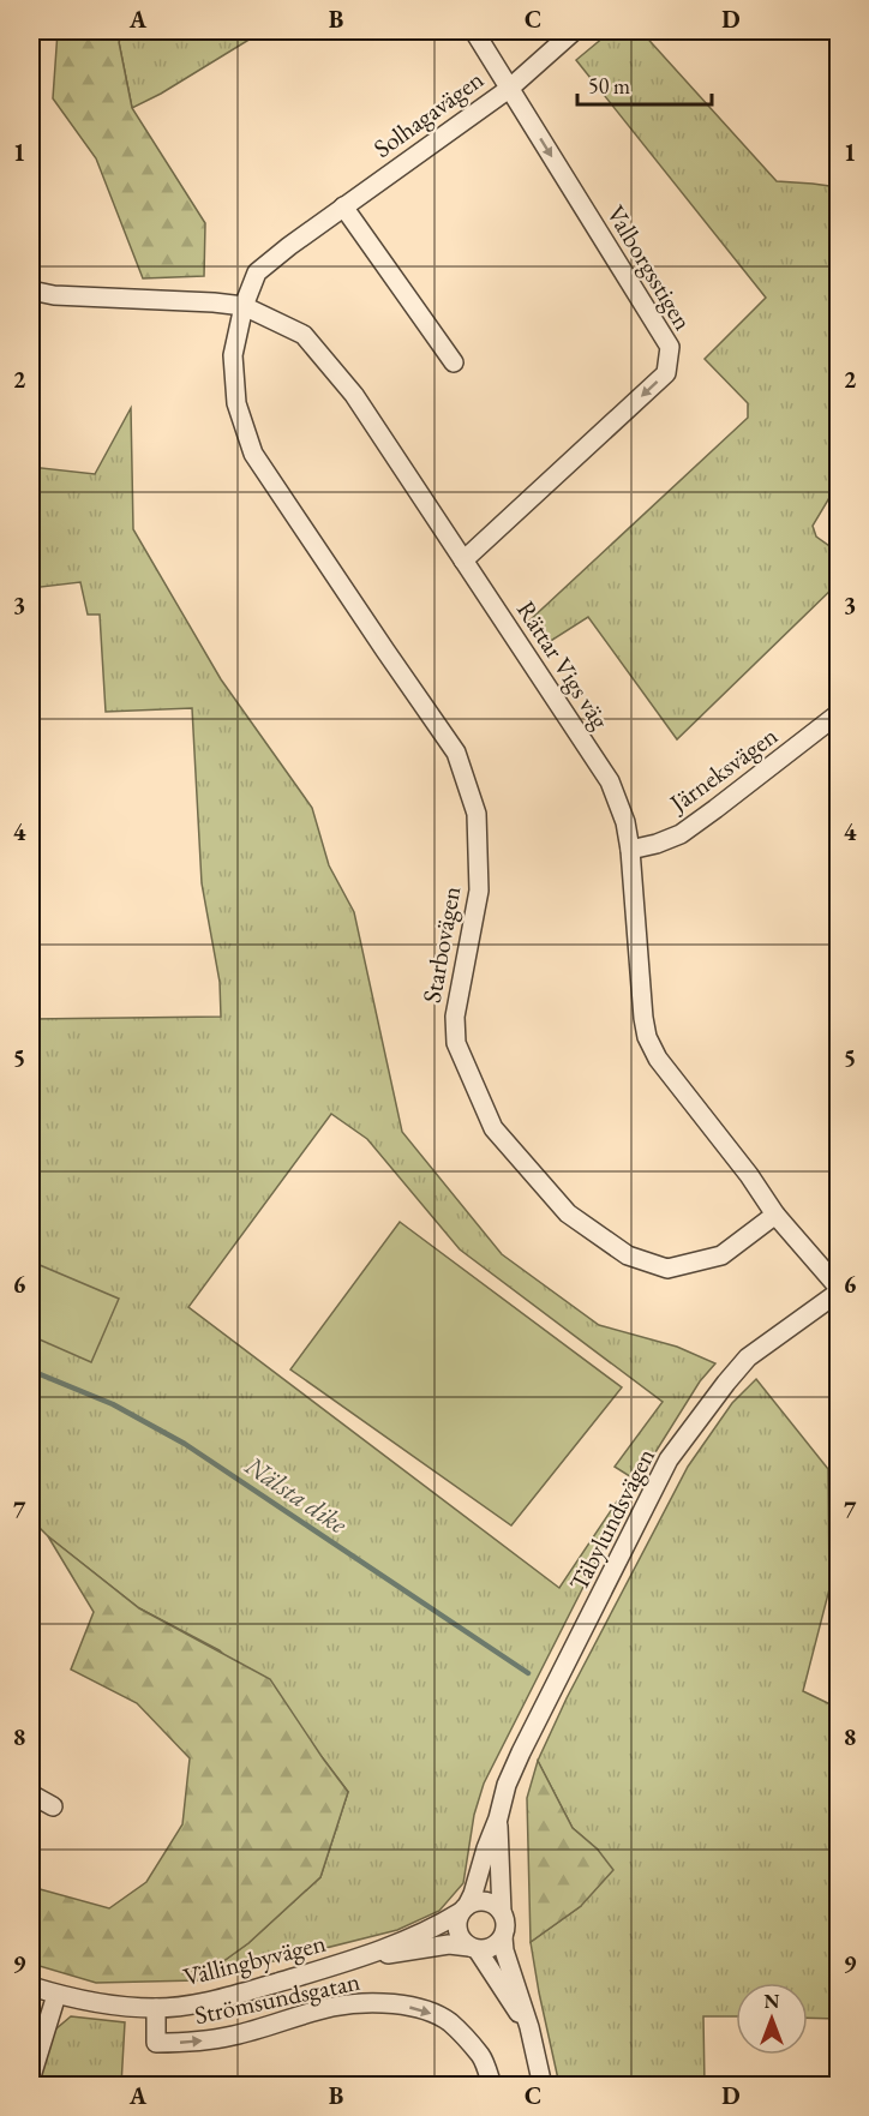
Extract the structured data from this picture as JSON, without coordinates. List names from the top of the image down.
{
  "streets": {
    "street": [
      "Solhagavägen",
      "Valborgsstigen",
      "Rättar Vigs väg",
      "Järneksvägen",
      "Starbovägen",
      "Täbylundsvägen",
      "Vällingbyvägen",
      "Strömsundsgatan"
    ]
  },
  "crossings": [
    ["Solhagavägen", "Valborgsstigen"],
    ["Solhagavägen", "Rättar Vigs väg"],
    ["Solhagavägen", "Starbovägen"],
    ["Valborgsstigen", "Rättar Vigs väg"],
    ["Rättar Vigs väg", "Järneksvägen"],
    ["Rättar Vigs väg", "Starbovägen"],
    ["Täbylundsvägen", "Vällingbyvägen"],
    ["Vällingbyvägen", "Strömsundsgatan"]
  ],
  "one_way": ["Strömsundsgatan"],
  "water": ["Nälsta dike"],
  "scale_bar": "50 m",
  "north": "top",
  "grid": {
    "columns": [
      "A",
      "B",
      "C",
      "D"
    ],
    "rows": [
      "1",
      "2",
      "3",
      "4",
      "5",
      "6",
      "7",
      "8",
      "9"
    ]
  }
}
